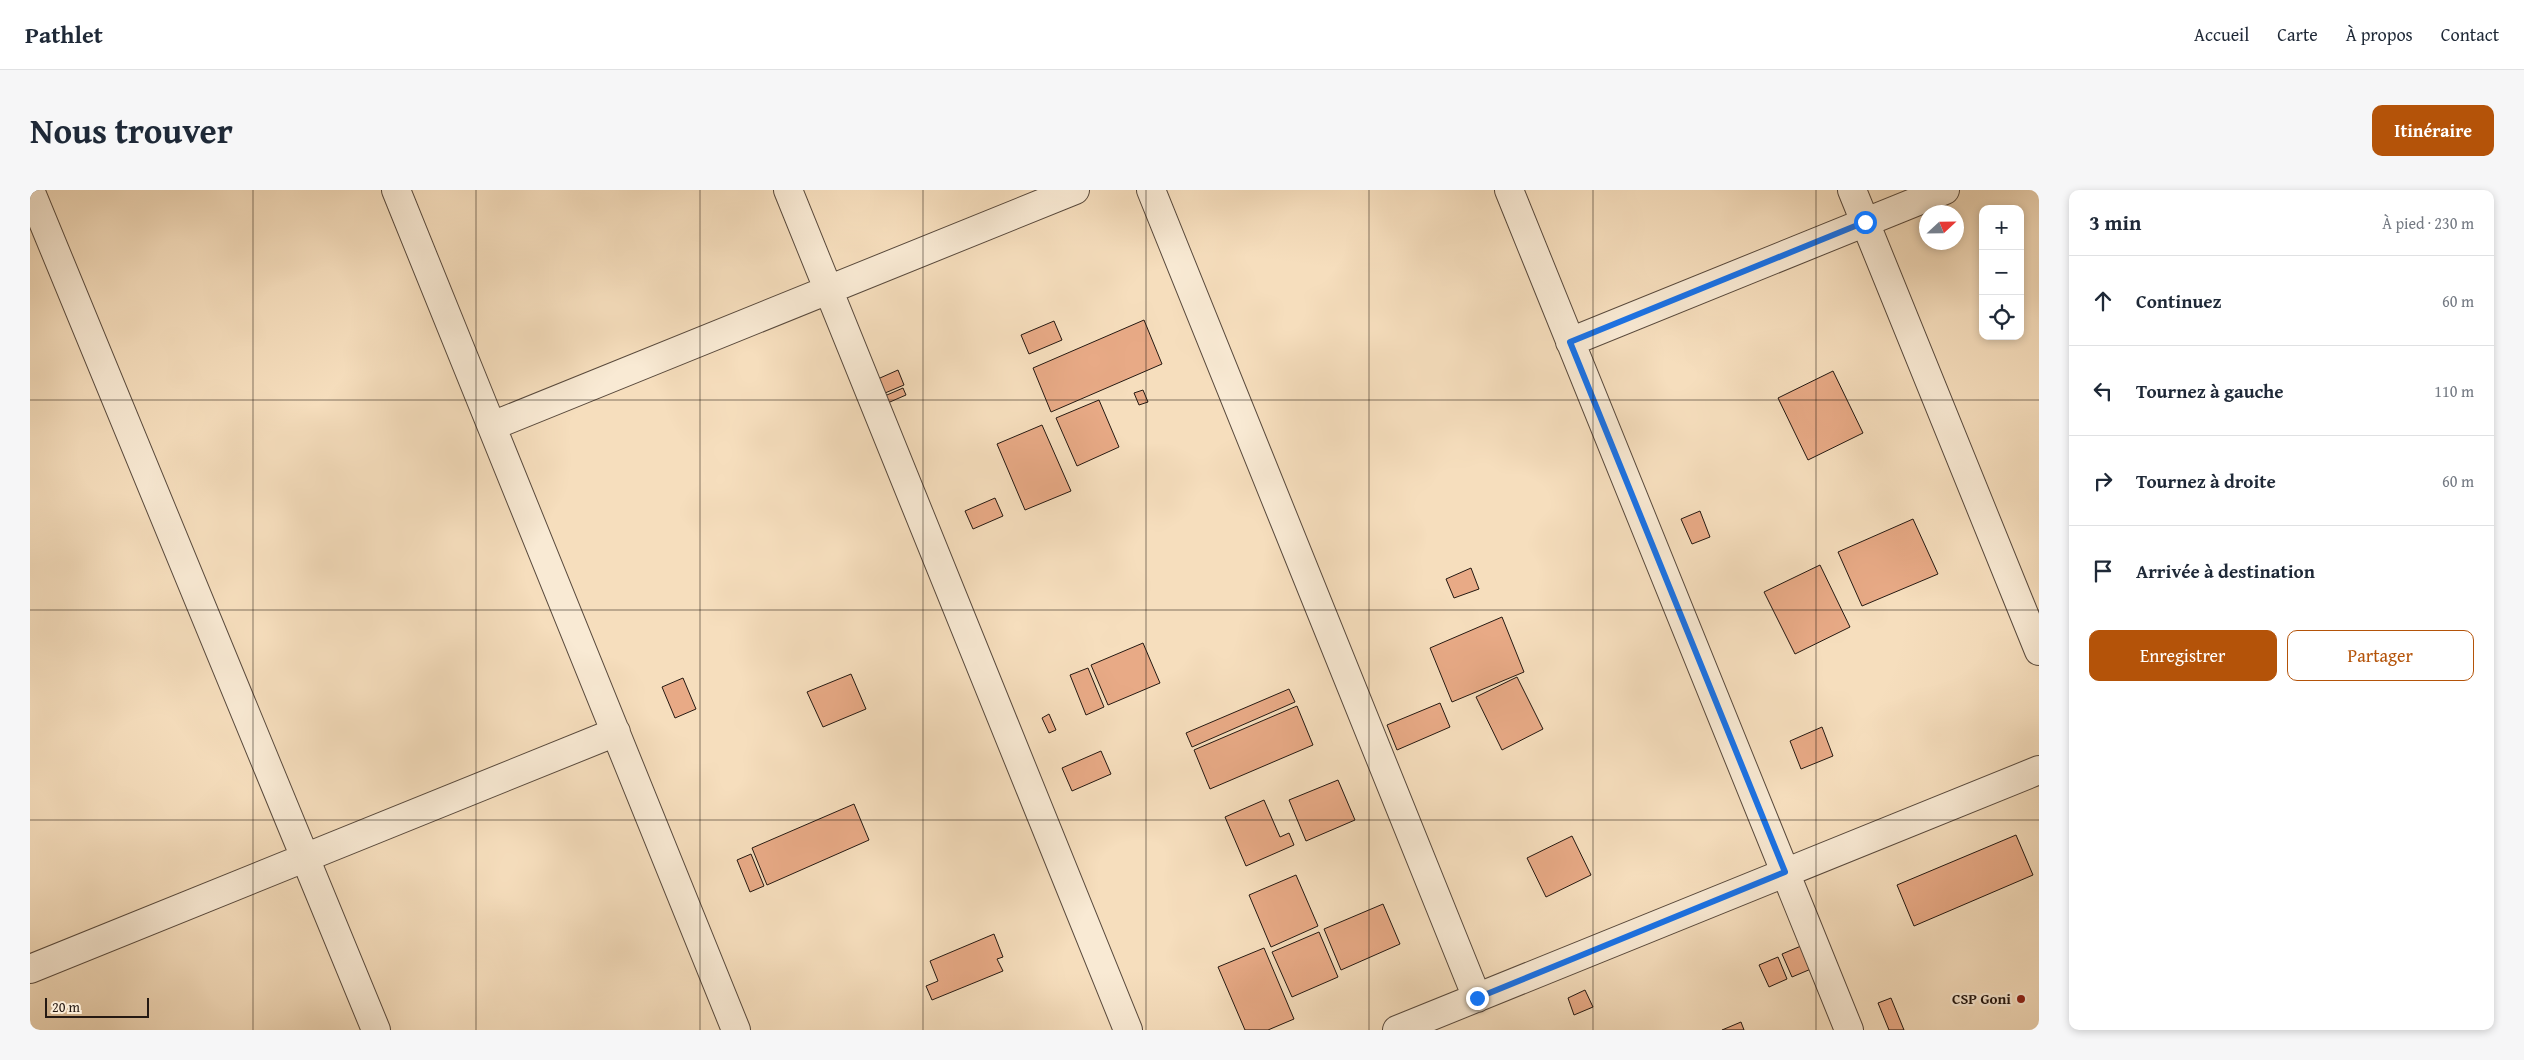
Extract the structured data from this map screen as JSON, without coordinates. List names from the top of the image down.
{
  "places": ["CSP Goni"],
  "scale_bar": "20 m",
  "north": "right",
  "page": {
    "header": "Pathlet",
    "nav": [
      "Accueil",
      "Carte",
      "À propos",
      "Contact"
    ],
    "title": "Nous trouver",
    "buttons": [
      "Itinéraire",
      ["Enregistrer", "Partager"]
    ],
    "heading": ["3 min", "À pied · 230 m"],
    "map_buttons": ["+", "−"],
    "list": [
      ["Continuez", "60 m"],
      ["Tournez à gauche", "110 m"],
      ["Tournez à droite", "60 m"],
      "Arrivée à destination"
    ],
    "scale": "20 m"
  }
}
